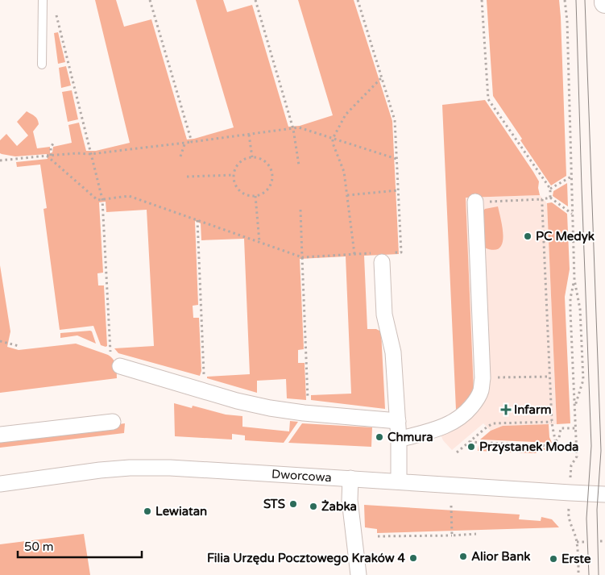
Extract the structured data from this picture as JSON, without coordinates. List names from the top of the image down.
{
  "streets": {
    "street": ["Dworcowa"]
  },
  "places": {
    "other": [
      "PC Medyk",
      "Chmura",
      "Przystanek Moda",
      "STS",
      "Żabka",
      "Lewiatan",
      "Alior Bank",
      "Filia Urzędu Pocztowego Kraków 4",
      "Erste"
    ],
    "health": ["Infarm"]
  },
  "scale_bar": "50 m"
}
